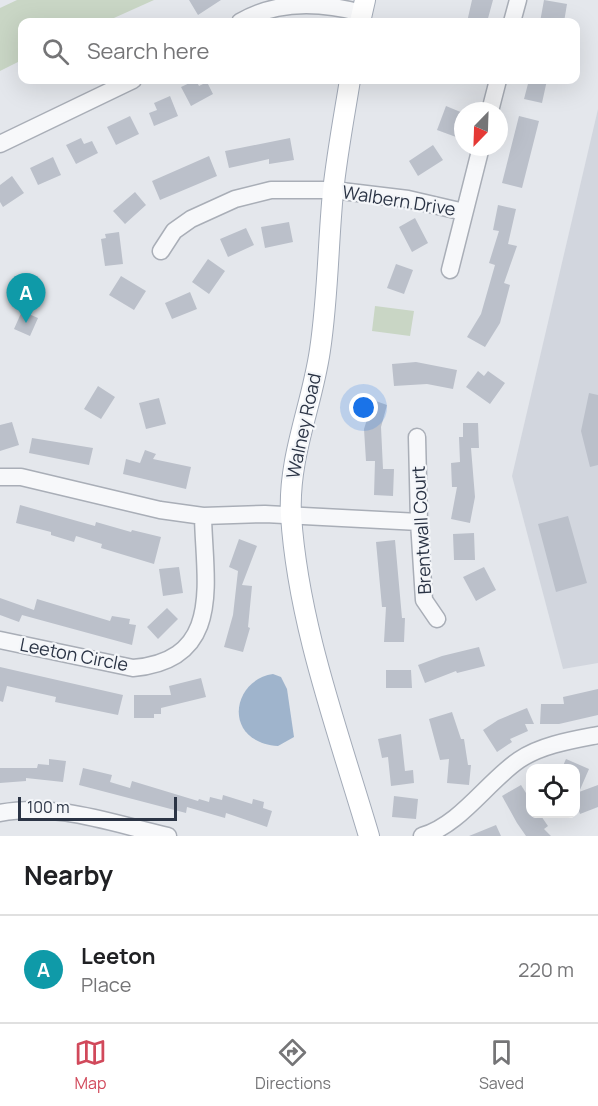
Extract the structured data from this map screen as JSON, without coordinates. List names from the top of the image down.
{
  "streets": {
    "main road": ["Walney Road"],
    "street": ["Walbern Drive", "Brentwall Court", "Leeton Circle"]
  },
  "crossings": [
    ["Walbern Drive", "Walney Road"]
  ],
  "scale_bar": "100 m",
  "north": "bottom left",
  "page": {
    "search": "Search here",
    "pins": "A",
    "scale": "100 m",
    "heading": "Nearby",
    "list": [
      {
        "mark": "A",
        "name": "Leeton",
        "note": "Place",
        "value": "220 m"
      }
    ],
    "nav": ["Map", "Directions", "Saved"]
  }
}
